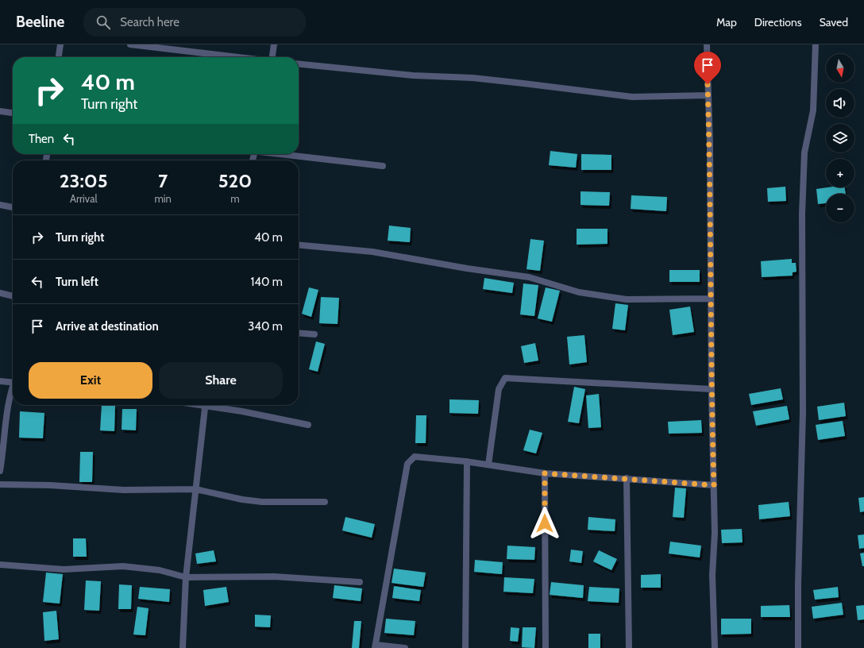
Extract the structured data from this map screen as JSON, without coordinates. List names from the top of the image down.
{
  "north": "bottom",
  "page": {
    "header": "Beeline",
    "search": "Search here",
    "nav": ["Map", "Directions", "Saved"],
    "map_buttons": ["+", "−"],
    "turn": ["40 m", "Turn right"],
    "then": "Then",
    "eta": [
      "23:05",
      "Arrival",
      "7",
      "min",
      "520",
      "m"
    ],
    "list": [
      {
        "name": "Turn right",
        "value": "40 m"
      },
      {
        "name": "Turn left",
        "value": "140 m"
      },
      {
        "name": "Arrive at destination",
        "value": "340 m"
      }
    ],
    "buttons": ["Exit", "Share"]
  }
}
